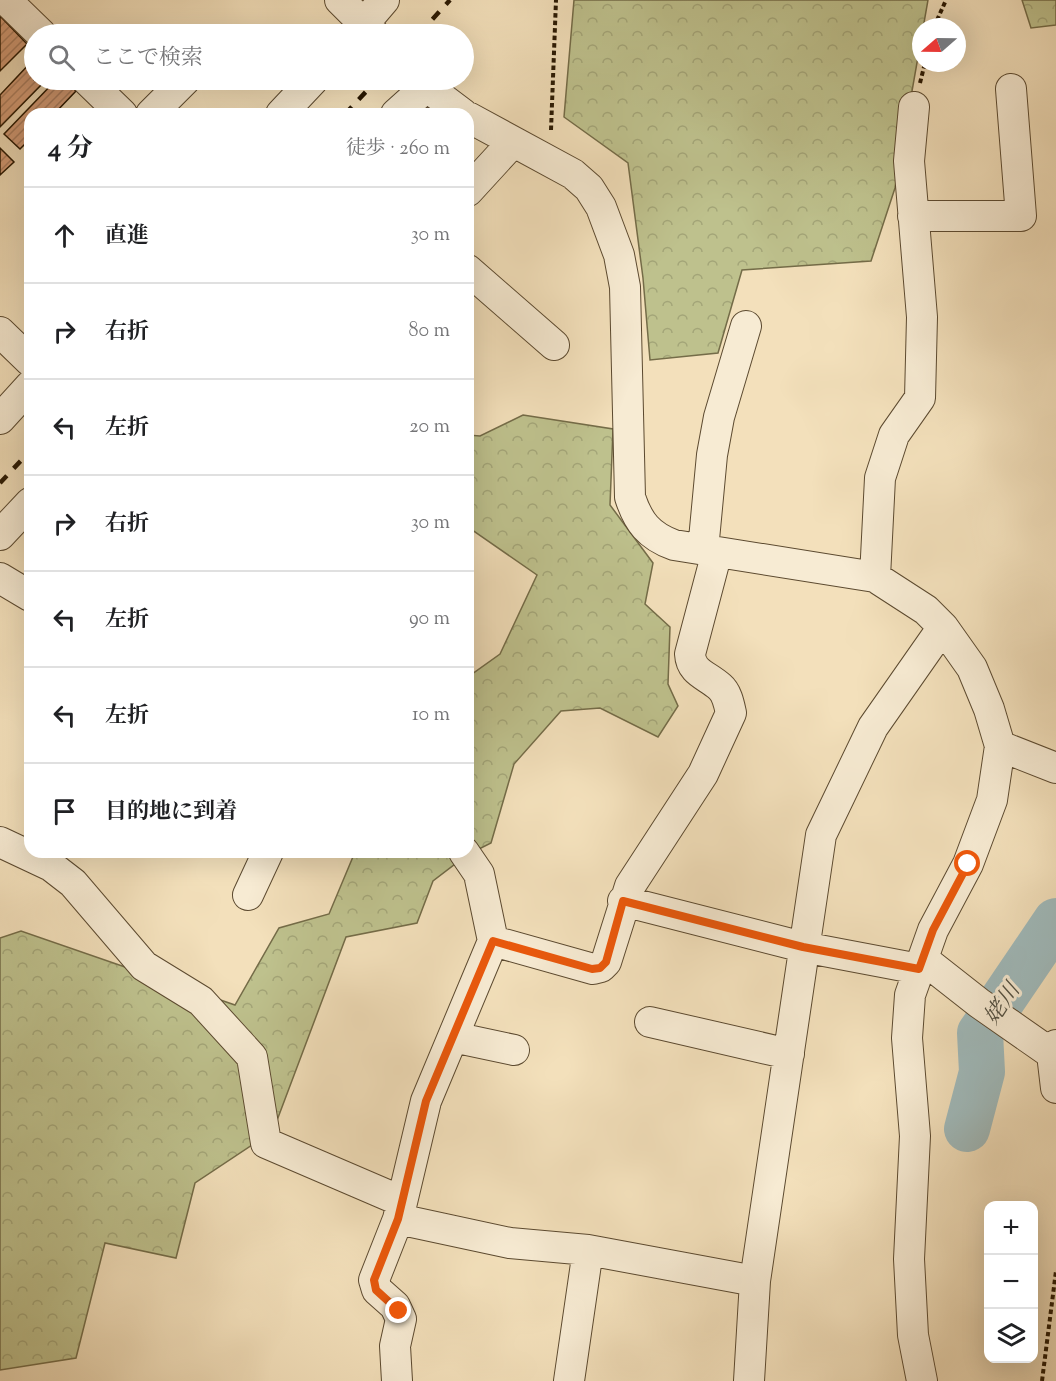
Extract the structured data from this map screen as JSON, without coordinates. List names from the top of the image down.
{
  "water": ["姥川"],
  "north": "left",
  "page": {
    "search": "ここで検索",
    "heading": ["4 分", "徒歩 · 260 m"],
    "list": [
      ["直進", "30 m"],
      ["右折", "80 m"],
      ["左折", "20 m"],
      ["右折", "30 m"],
      ["左折", "90 m"],
      ["左折", "10 m"],
      "目的地に到着"
    ],
    "map_buttons": ["+", "−"]
  }
}
